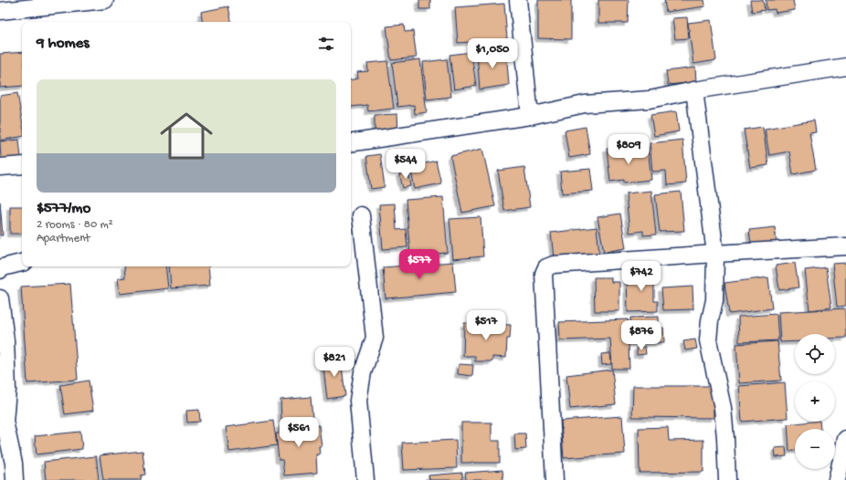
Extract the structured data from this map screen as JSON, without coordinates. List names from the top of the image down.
{
  "page": {
    "heading": "9 homes",
    "price": [
      "$1,050",
      "$809",
      "$544",
      "$577",
      "$742",
      "$517",
      "$876",
      "$821",
      "$561"
    ],
    "list": [
      {
        "name": "$577/mo",
        "note": "2 rooms · 80 m² · Apartment"
      }
    ],
    "map_buttons": ["+", "−"]
  }
}
